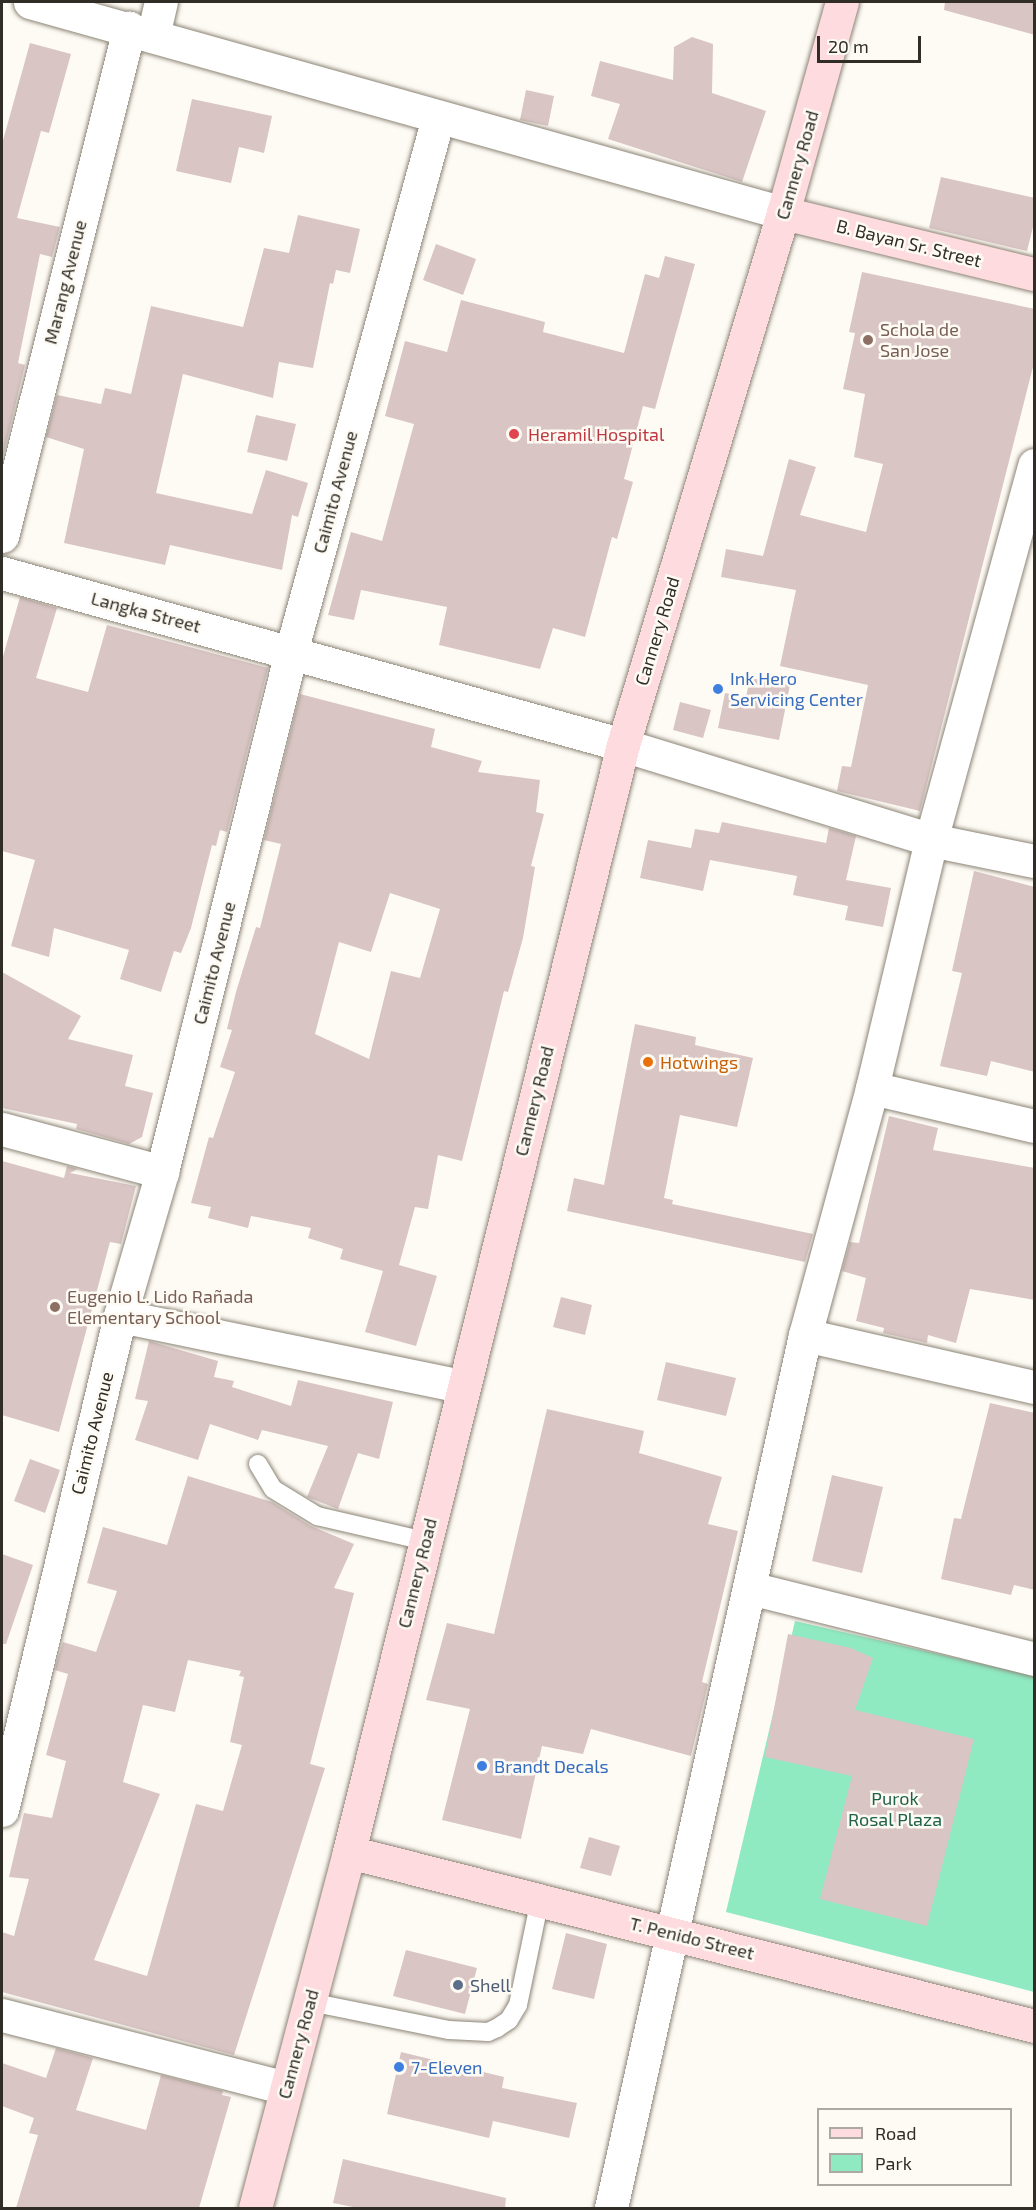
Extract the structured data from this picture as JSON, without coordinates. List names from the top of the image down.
{
  "streets": {
    "main road": ["Cannery Road", "B. Bayan Sr. Street", "T. Penido Street"],
    "street": ["Marang Avenue", "Caimito Avenue", "Langka Street"]
  },
  "crossings": [
    ["Cannery Road", "B. Bayan Sr. Street"],
    ["Cannery Road", "Langka Street"],
    ["Cannery Road", "T. Penido Street"],
    ["Caimito Avenue", "Langka Street"]
  ],
  "parks": ["Purok Rosal Plaza"],
  "places": [
    "Schola de San Jose",
    "Heramil Hospital",
    "Ink Hero Servicing Center",
    "Hotwings",
    "Eugenio L. Lido Rañada Elementary School",
    "Brandt Decals",
    "Shell",
    "7-Eleven"
  ],
  "legend": ["Road", "Park"],
  "scale_bar": "20 m"
}
